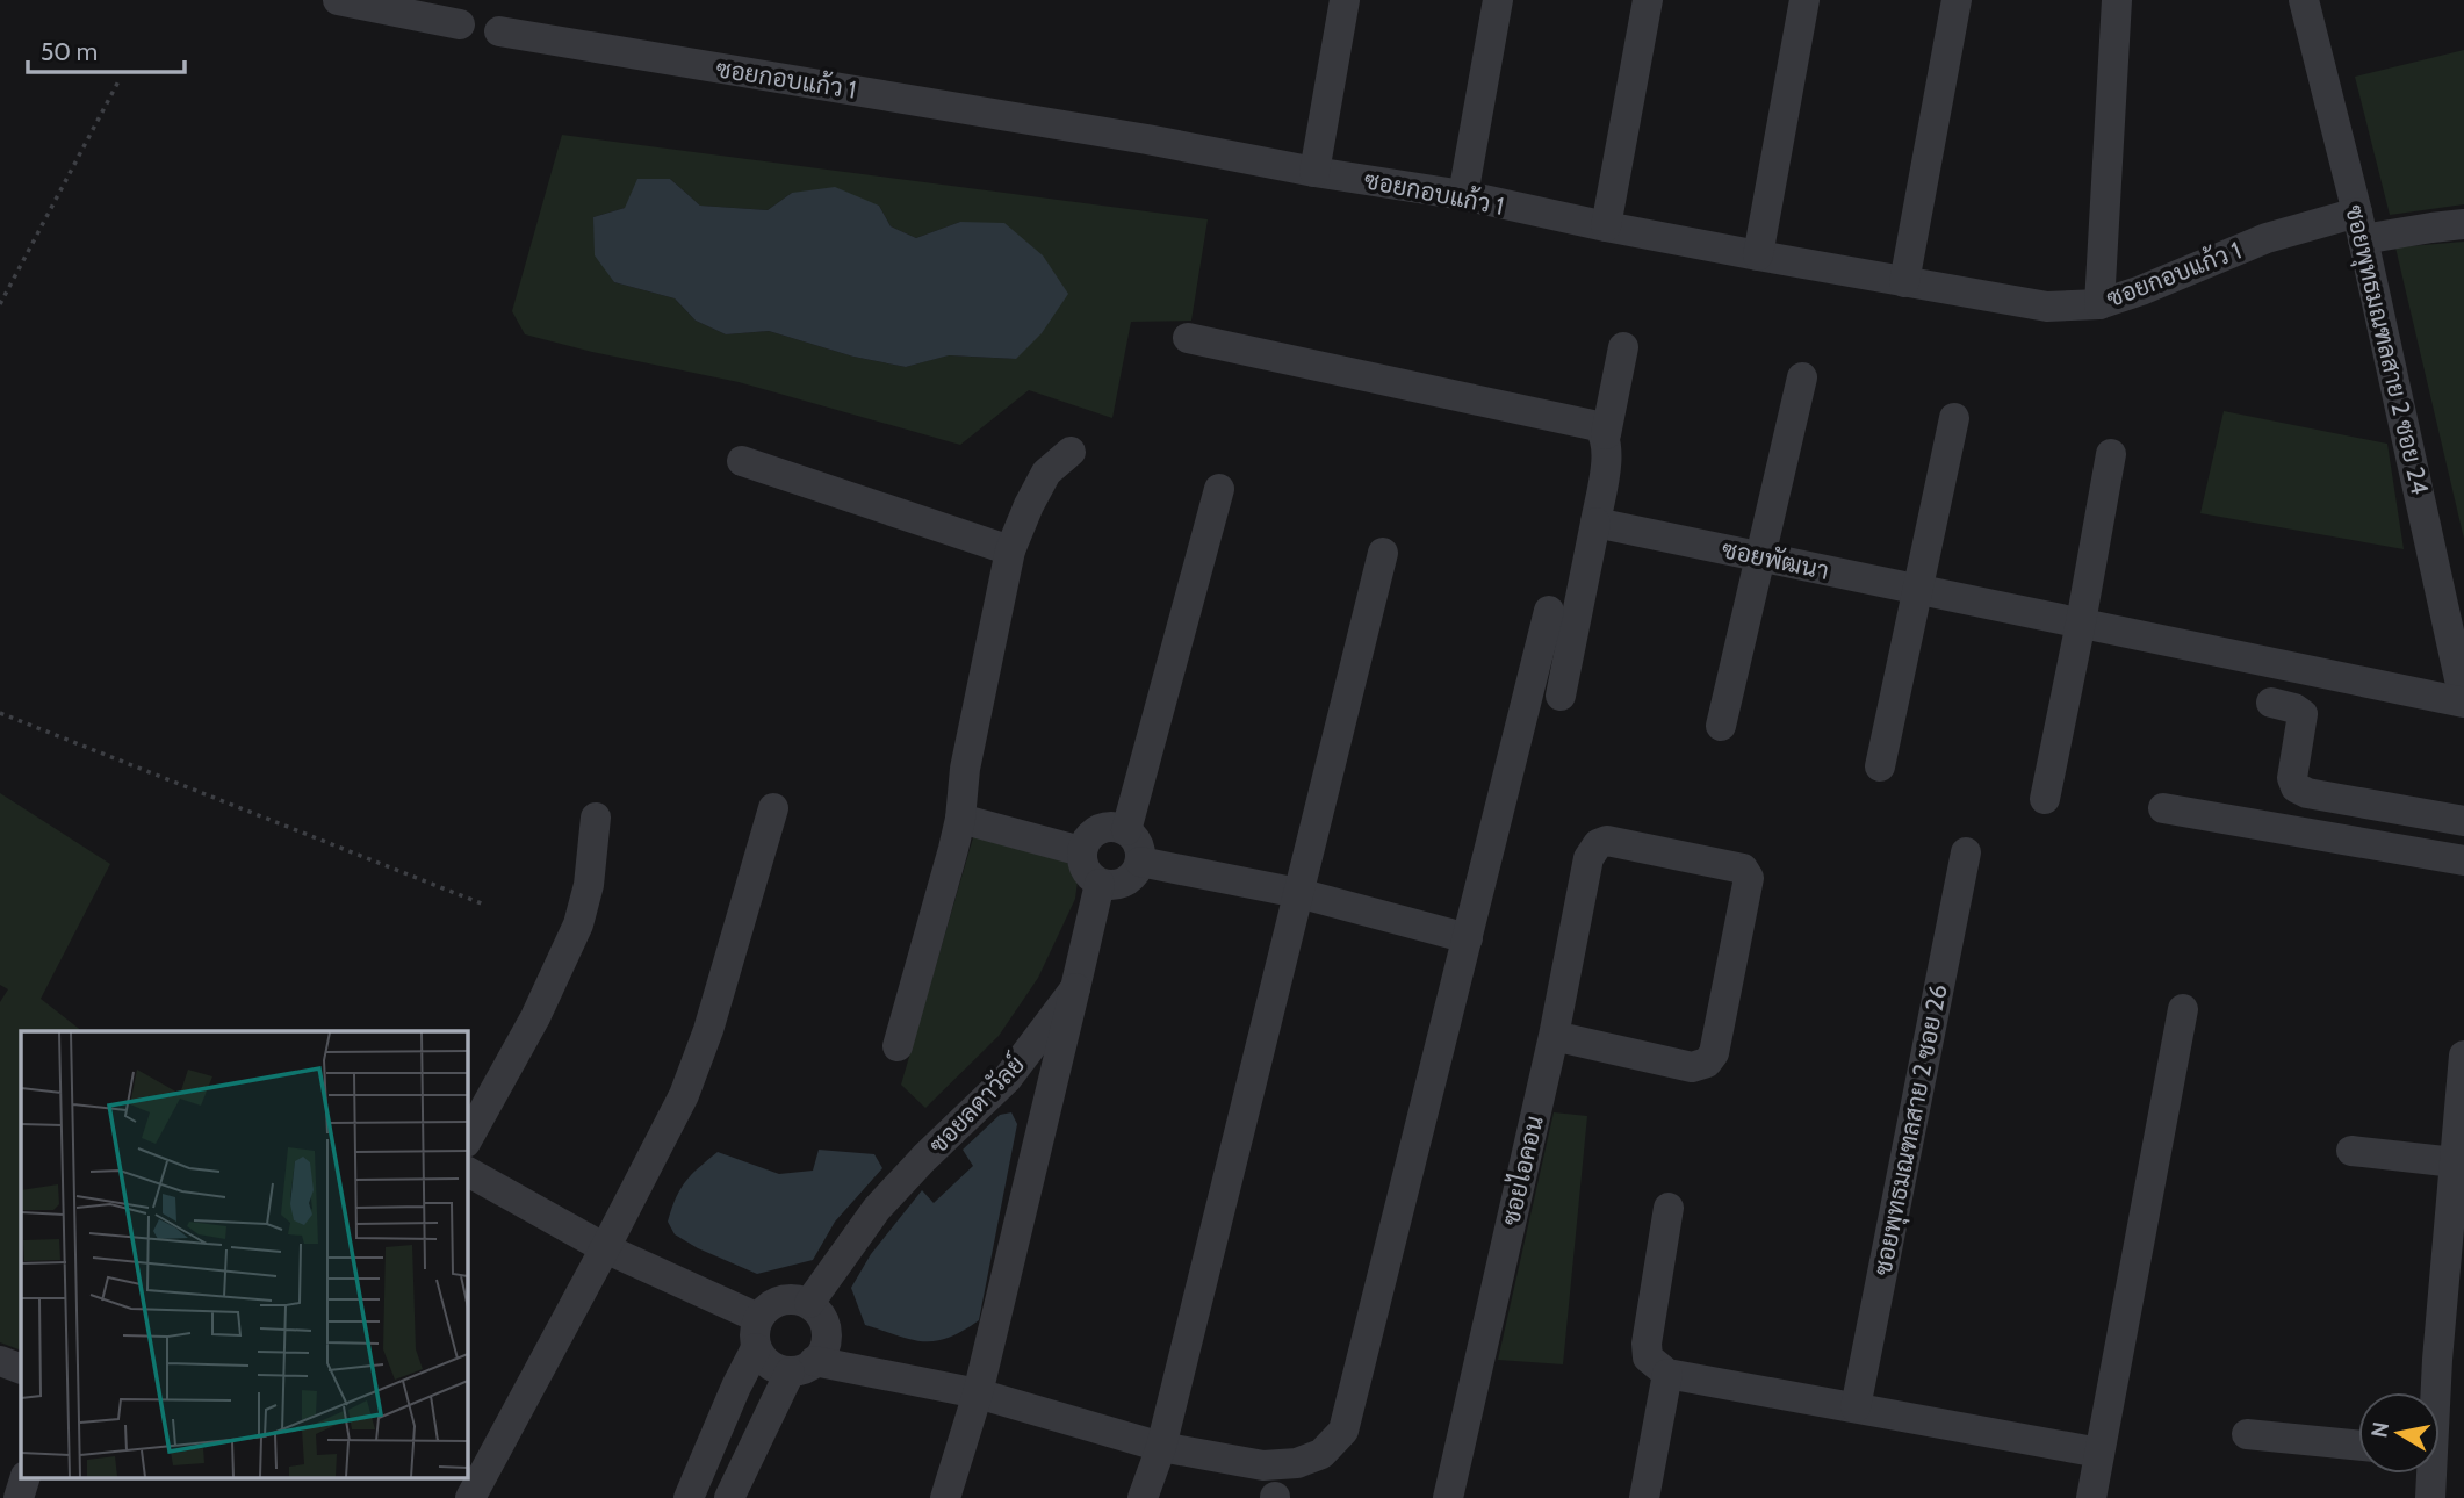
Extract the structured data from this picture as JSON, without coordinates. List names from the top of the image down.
{
  "streets": {
    "street": [
      "ซอยกอบแก้ว 1",
      "ซอยพุทธมณฑลสาย 2 ซอย 24",
      "ซอยพัฒนา",
      "ซอยลดาวัลย์",
      "ซอยพุทธมณฑลสาย 2 ซอย 26",
      "ซอยไอคอน"
    ]
  },
  "crossings": [
    ["ซอยกอบแก้ว 1", "ซอยพุทธมณฑลสาย 2 ซอย 24"],
    ["ซอยพุทธมณฑลสาย 2 ซอย 24", "ซอยพัฒนา"]
  ],
  "scale_bar": "50 m",
  "north": "left"
}
